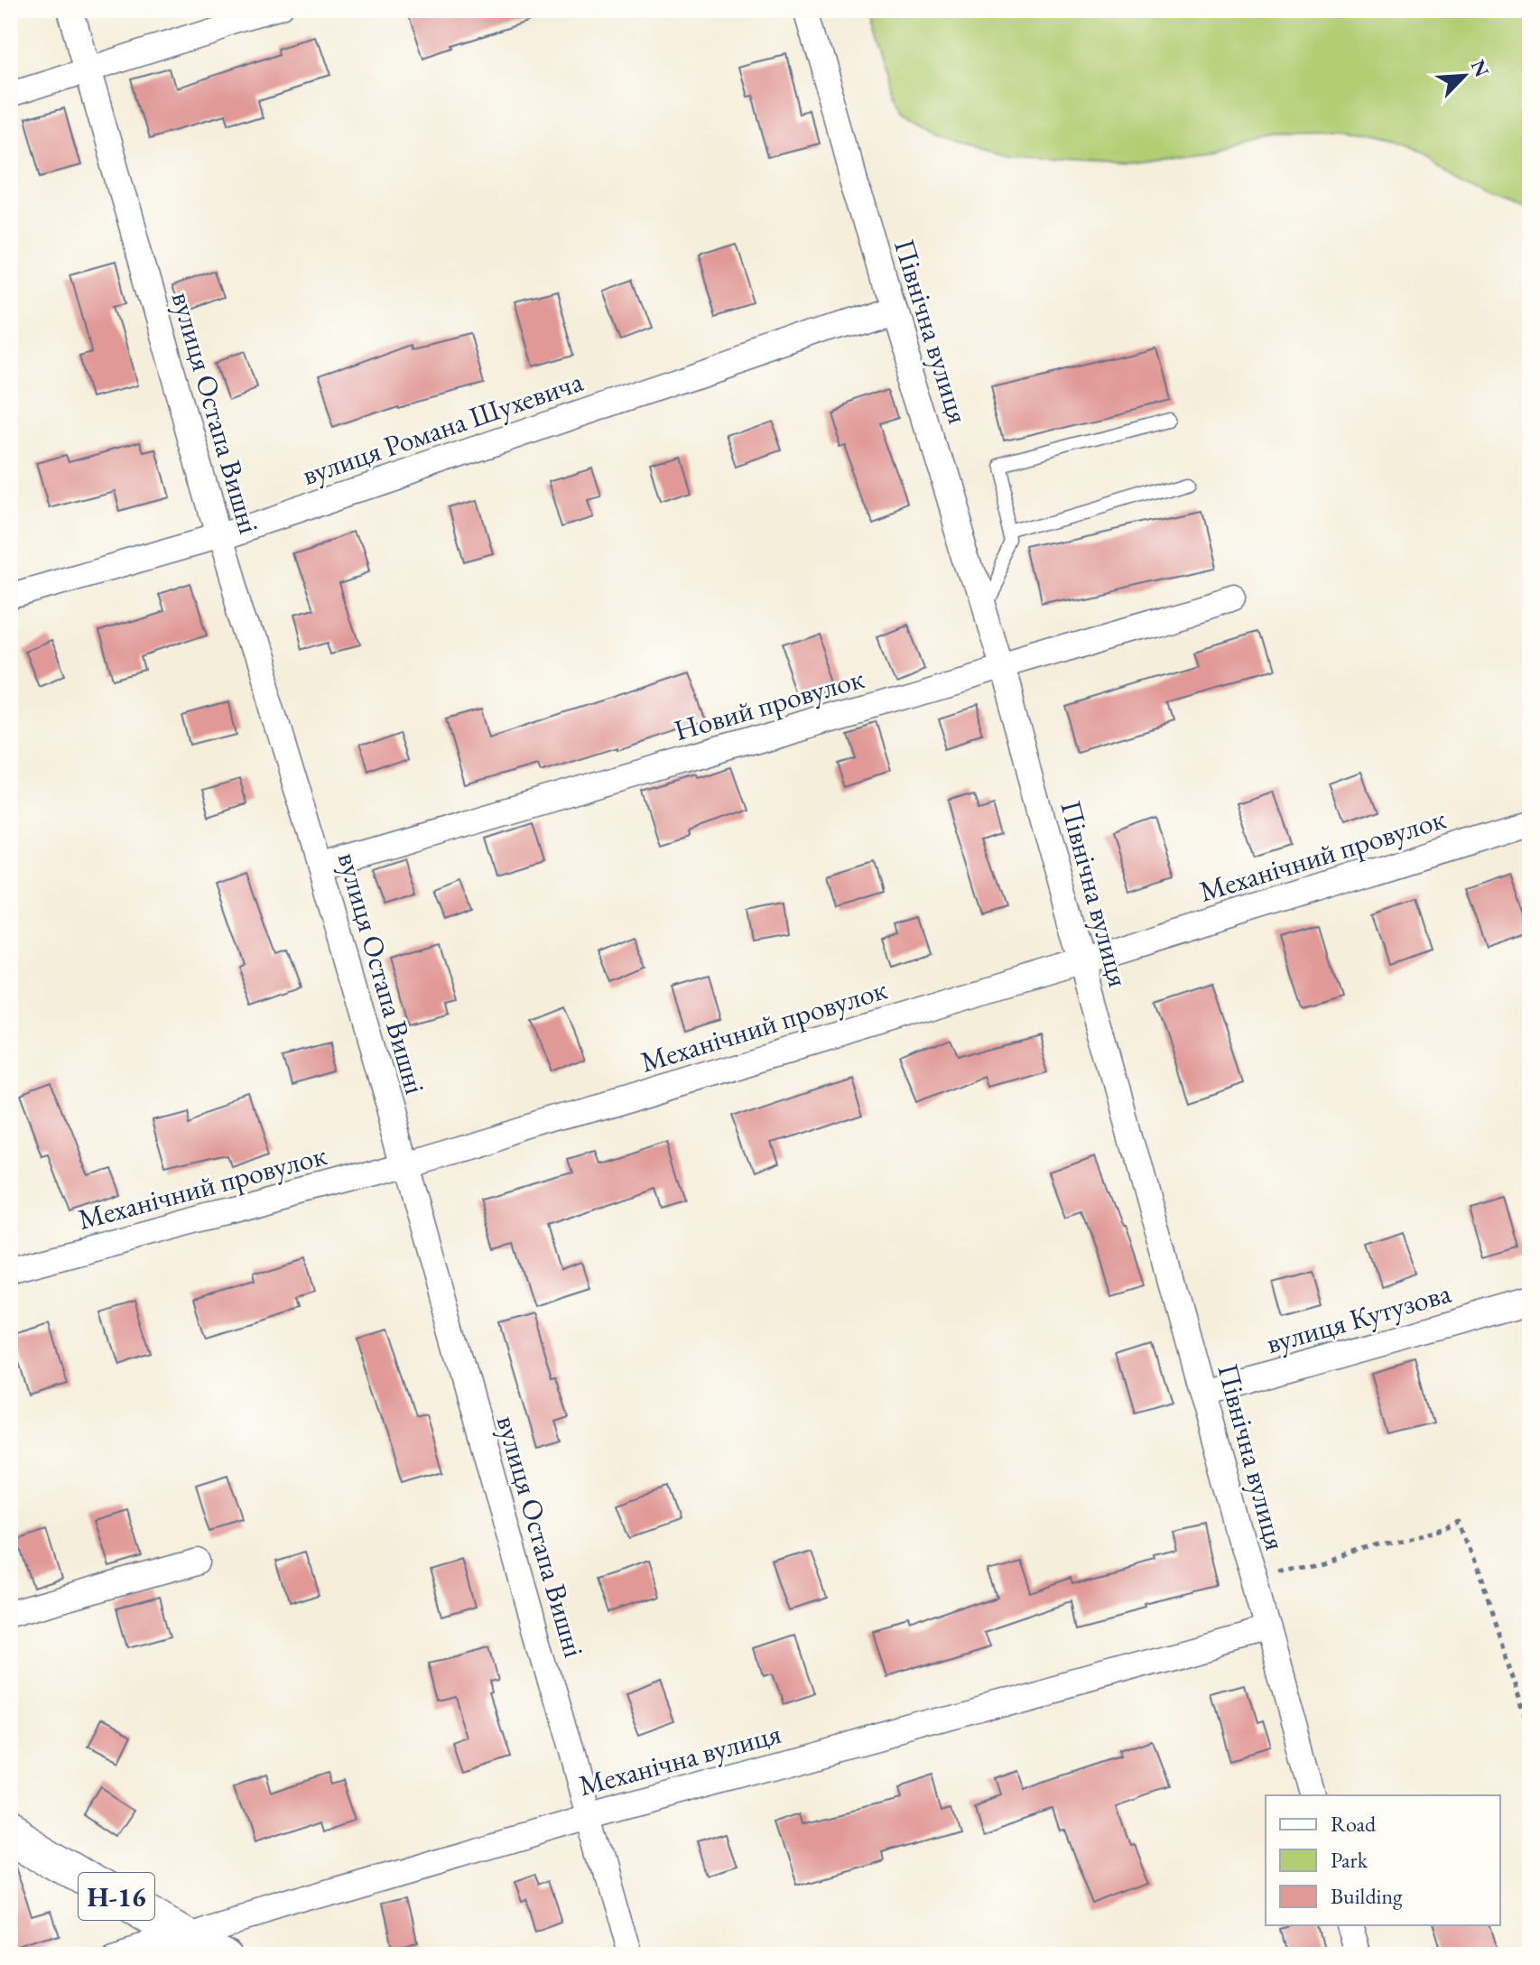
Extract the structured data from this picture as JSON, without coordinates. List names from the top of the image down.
{
  "streets": {
    "main road": ["Н-16"],
    "street": [
      "Північна вулиця",
      "вулиця Остапа Вишні",
      "вулиця Романа Шухевича",
      "Новий провулок",
      "Механічний провулок",
      "вулиця Кутузова",
      "Механічна вулиця"
    ]
  },
  "crossings": [
    ["Північна вулиця", "вулиця Романа Шухевича"],
    ["Північна вулиця", "Новий провулок"],
    ["Північна вулиця", "Механічний провулок"],
    ["Північна вулиця", "вулиця Кутузова"],
    ["Північна вулиця", "Механічна вулиця"],
    ["вулиця Остапа Вишні", "вулиця Романа Шухевича"],
    ["вулиця Остапа Вишні", "Новий провулок"],
    ["вулиця Остапа Вишні", "Механічний провулок"],
    ["вулиця Остапа Вишні", "Механічна вулиця"],
    ["Механічна вулиця", "Н-16"]
  ],
  "legend": ["Road", "Park", "Building"],
  "north": "top right"
}
